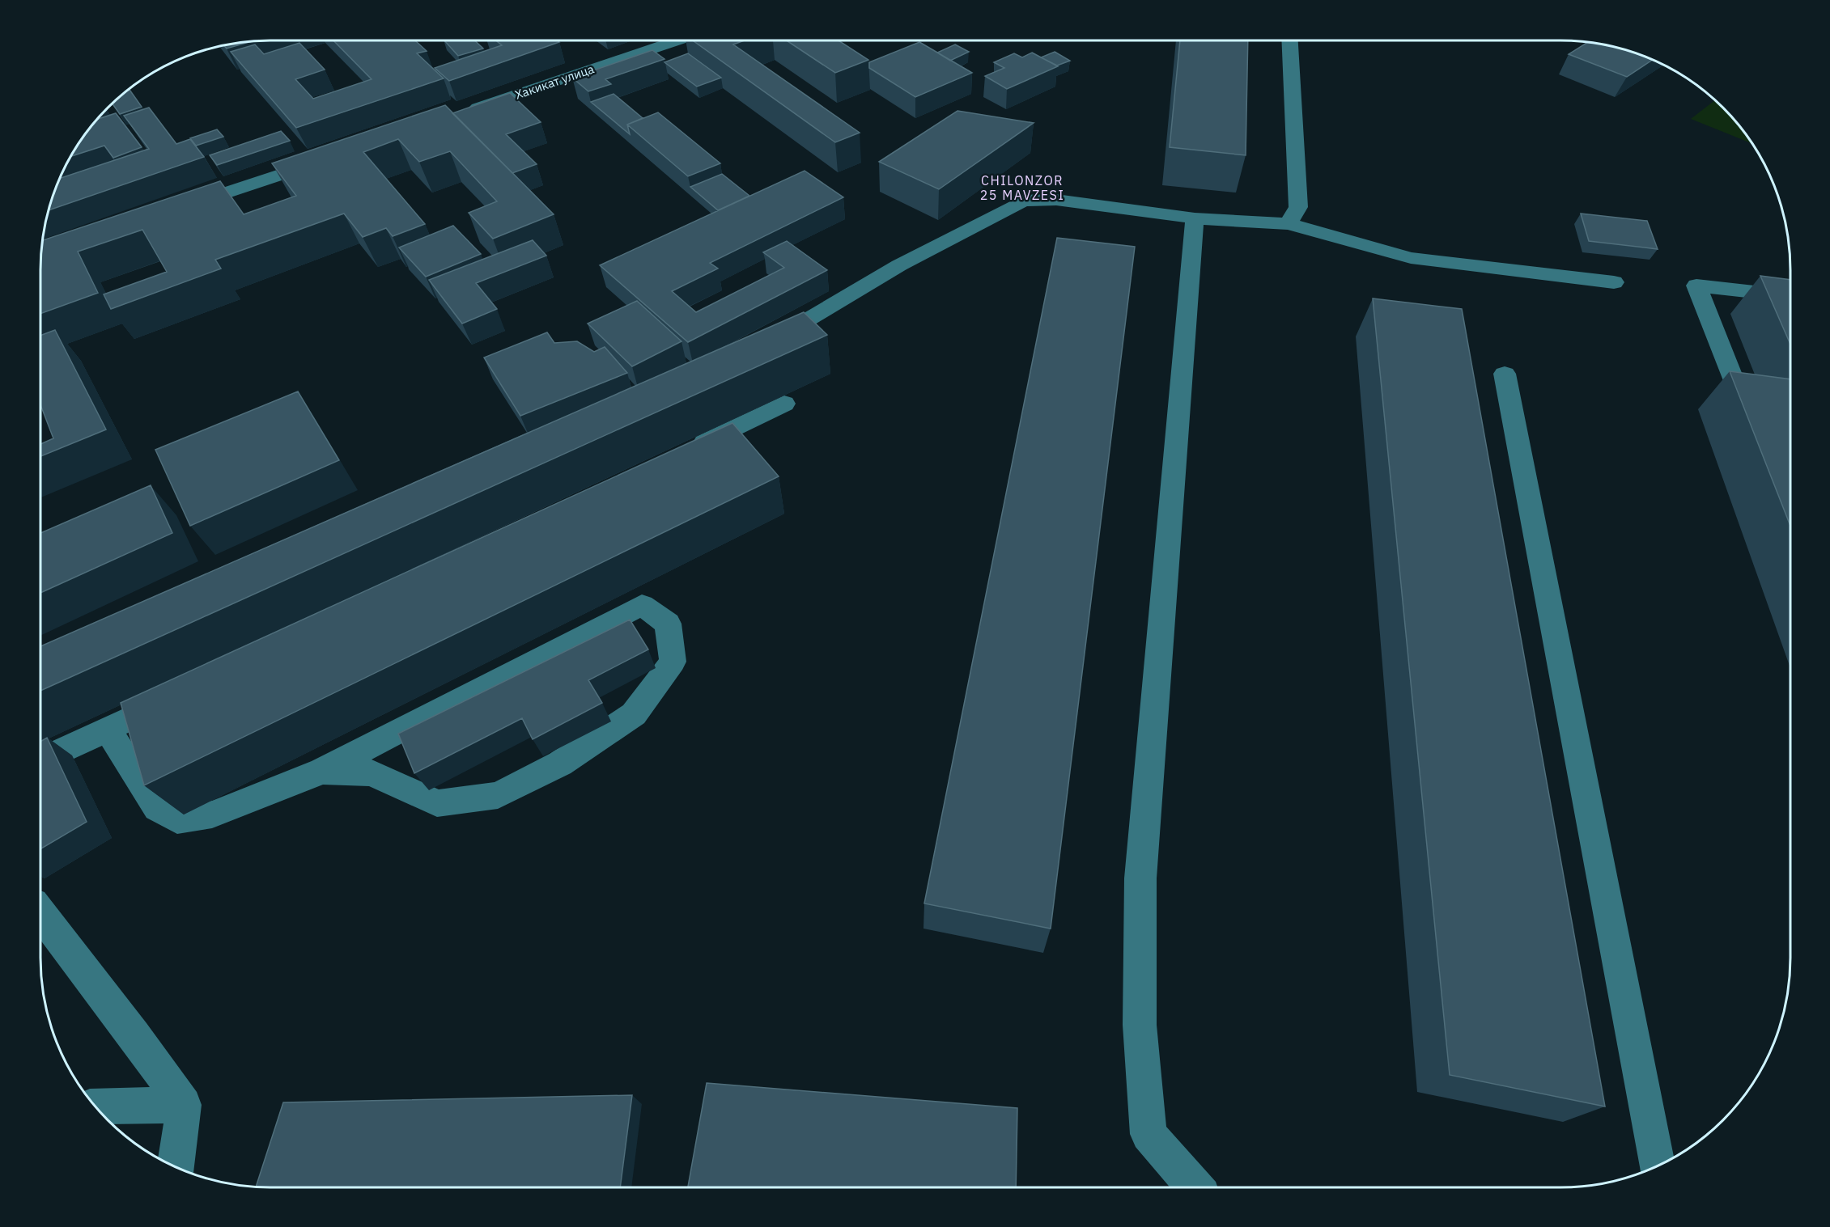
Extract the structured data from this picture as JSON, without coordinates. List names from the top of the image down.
{
  "streets": {
    "street": ["Хакикат улица"]
  },
  "districts": ["CHILONZOR 25 MAVZESI"]
}
